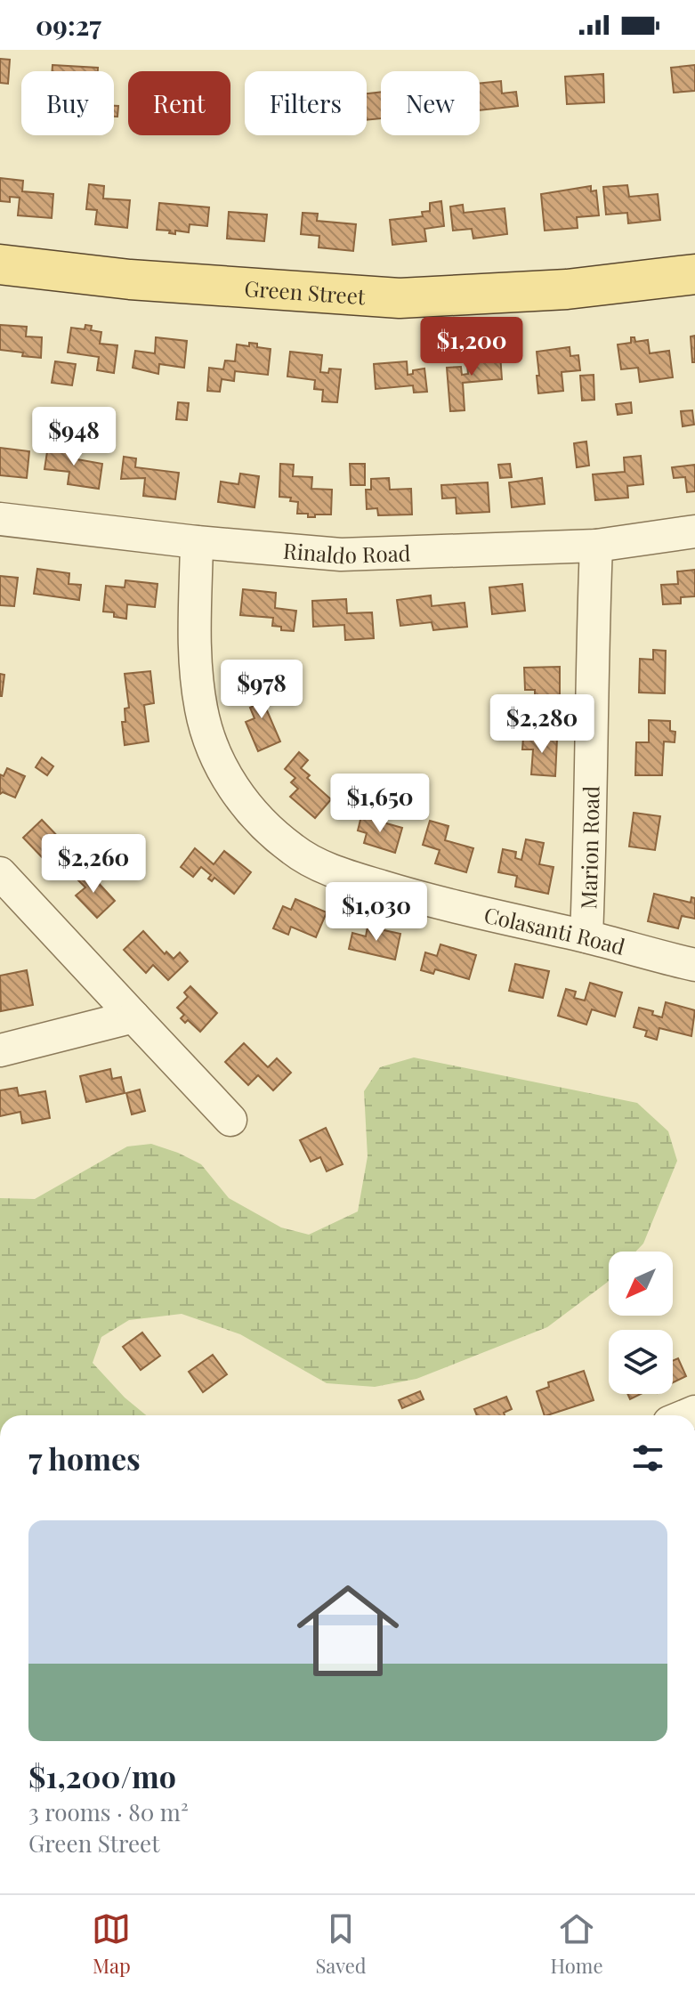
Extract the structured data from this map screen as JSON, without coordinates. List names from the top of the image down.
{
  "streets": {
    "main road": ["Green Street"],
    "street": ["Rinaldo Road", "Marion Road", "Colasanti Road"]
  },
  "crossings": [
    ["Rinaldo Road", "Marion Road"],
    ["Rinaldo Road", "Colasanti Road"],
    ["Marion Road", "Colasanti Road"]
  ],
  "north": "bottom left",
  "page": {
    "status": "09:27",
    "chip": [
      "Buy",
      "Rent",
      "Filters",
      "New"
    ],
    "price": [
      "$1,200",
      "$948",
      "$978",
      "$2,280",
      "$1,650",
      "$2,260",
      "$1,030"
    ],
    "heading": "7 homes",
    "list": [
      {
        "name": "$1,200/mo",
        "note": "3 rooms · 80 m² · Green Street"
      }
    ],
    "tabs": ["Map", "Saved", "Home"]
  }
}
